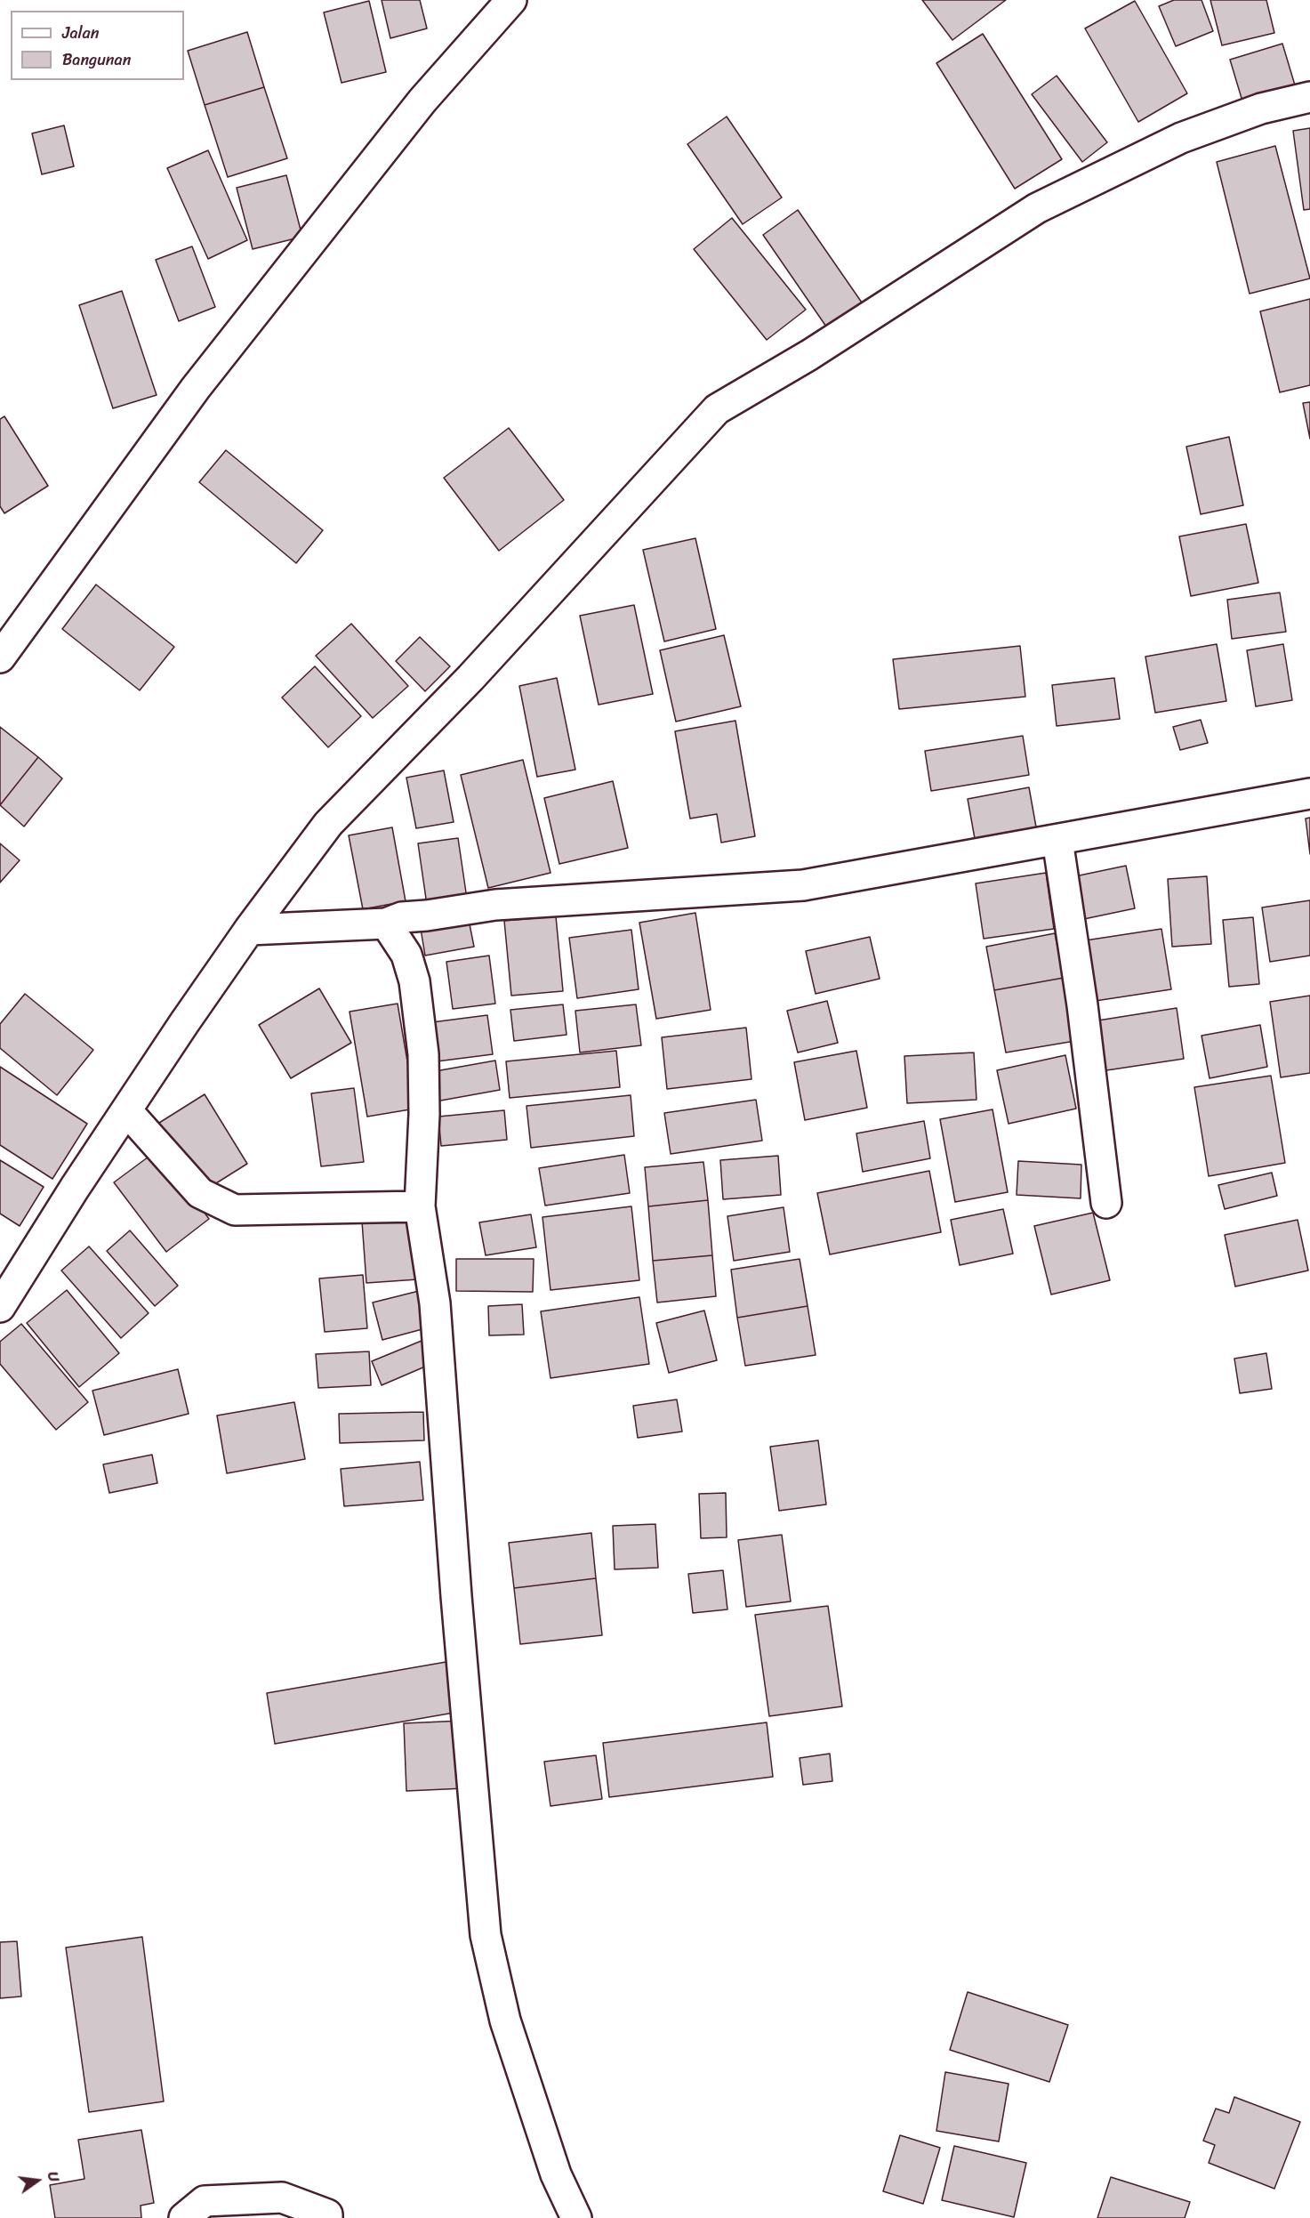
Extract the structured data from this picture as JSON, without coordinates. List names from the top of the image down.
{
  "legend": ["Jalan", "Bangunan"],
  "north": "right"
}
